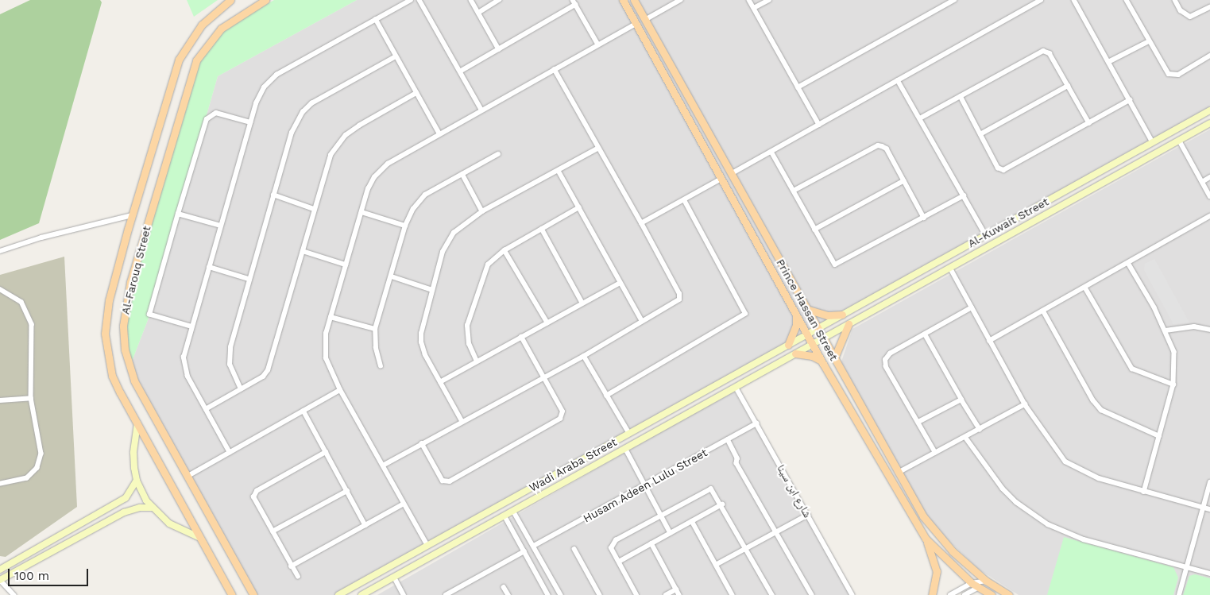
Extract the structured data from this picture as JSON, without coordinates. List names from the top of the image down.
{
  "streets": {
    "main road": [
      "Al-Kuwait Street",
      "Al-Farouq Street",
      "Prince Hassan Street",
      "Wadi Araba Street"
    ],
    "street": ["Husam Adeen Lulu Street", "شارع ابن سينا"]
  },
  "crossings": [
    ["Al-Kuwait Street", "Prince Hassan Street"],
    ["Al-Kuwait Street", "Wadi Araba Street"],
    ["Prince Hassan Street", "Wadi Araba Street"],
    ["Wadi Araba Street", "شارع ابن سينا"],
    ["Husam Adeen Lulu Street", "شارع ابن سينا"]
  ],
  "scale_bar": "100 m"
}
